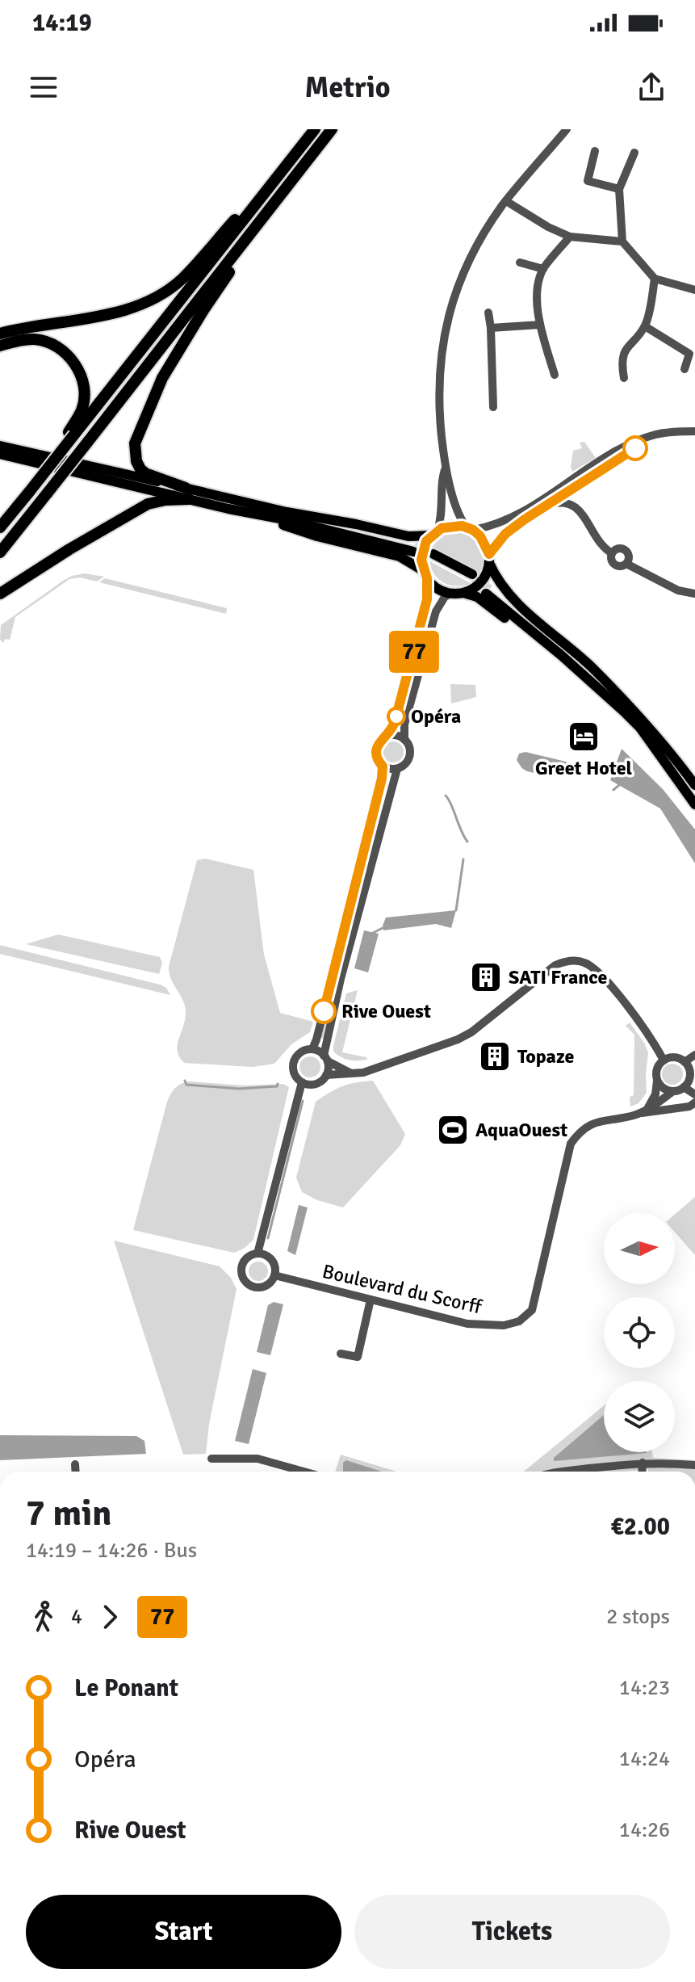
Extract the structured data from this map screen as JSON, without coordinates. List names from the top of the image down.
{
  "streets": {
    "street": ["Boulevard du Scorff"]
  },
  "places": {
    "other": ["Opéra", "Rive Ouest"],
    "hotel": ["Greet Hotel"],
    "building": ["SATI France", "Topaze"],
    "sports": ["AquaOuest"]
  },
  "lines": ["bus line 77"],
  "north": "right",
  "page": {
    "status": "14:19",
    "header": "Metrio",
    "on_map": "77",
    "heading": ["7 min", "14:19 – 14:26 · Bus", "€2.00"],
    "legs": ["4", "77", "2 stops"],
    "list": [
      {
        "name": "Le Ponant",
        "value": "14:23"
      },
      {
        "name": "Opéra",
        "value": "14:24"
      },
      {
        "name": "Rive Ouest",
        "value": "14:26"
      }
    ],
    "buttons": ["Start", "Tickets"]
  }
}
